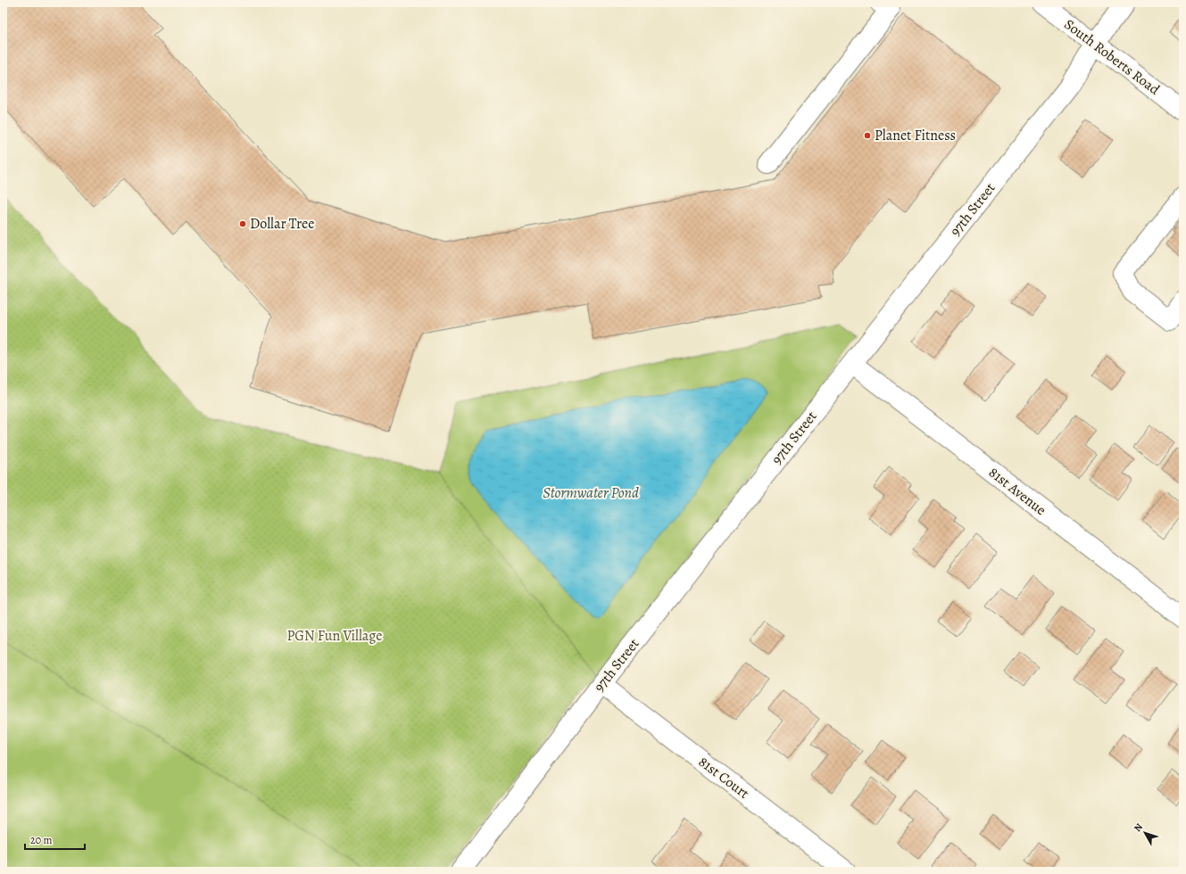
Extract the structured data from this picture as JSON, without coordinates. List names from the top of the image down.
{
  "streets": {
    "street": [
      "South Roberts Road",
      "97th Street",
      "81st Avenue",
      "81st Court"
    ]
  },
  "crossings": [
    ["South Roberts Road", "97th Street"],
    ["97th Street", "81st Avenue"],
    ["97th Street", "81st Court"]
  ],
  "water": ["Stormwater Pond"],
  "parks": ["PGN Fun Village"],
  "places": ["Planet Fitness", "Dollar Tree"],
  "scale_bar": "20 m",
  "north": "top left"
}
